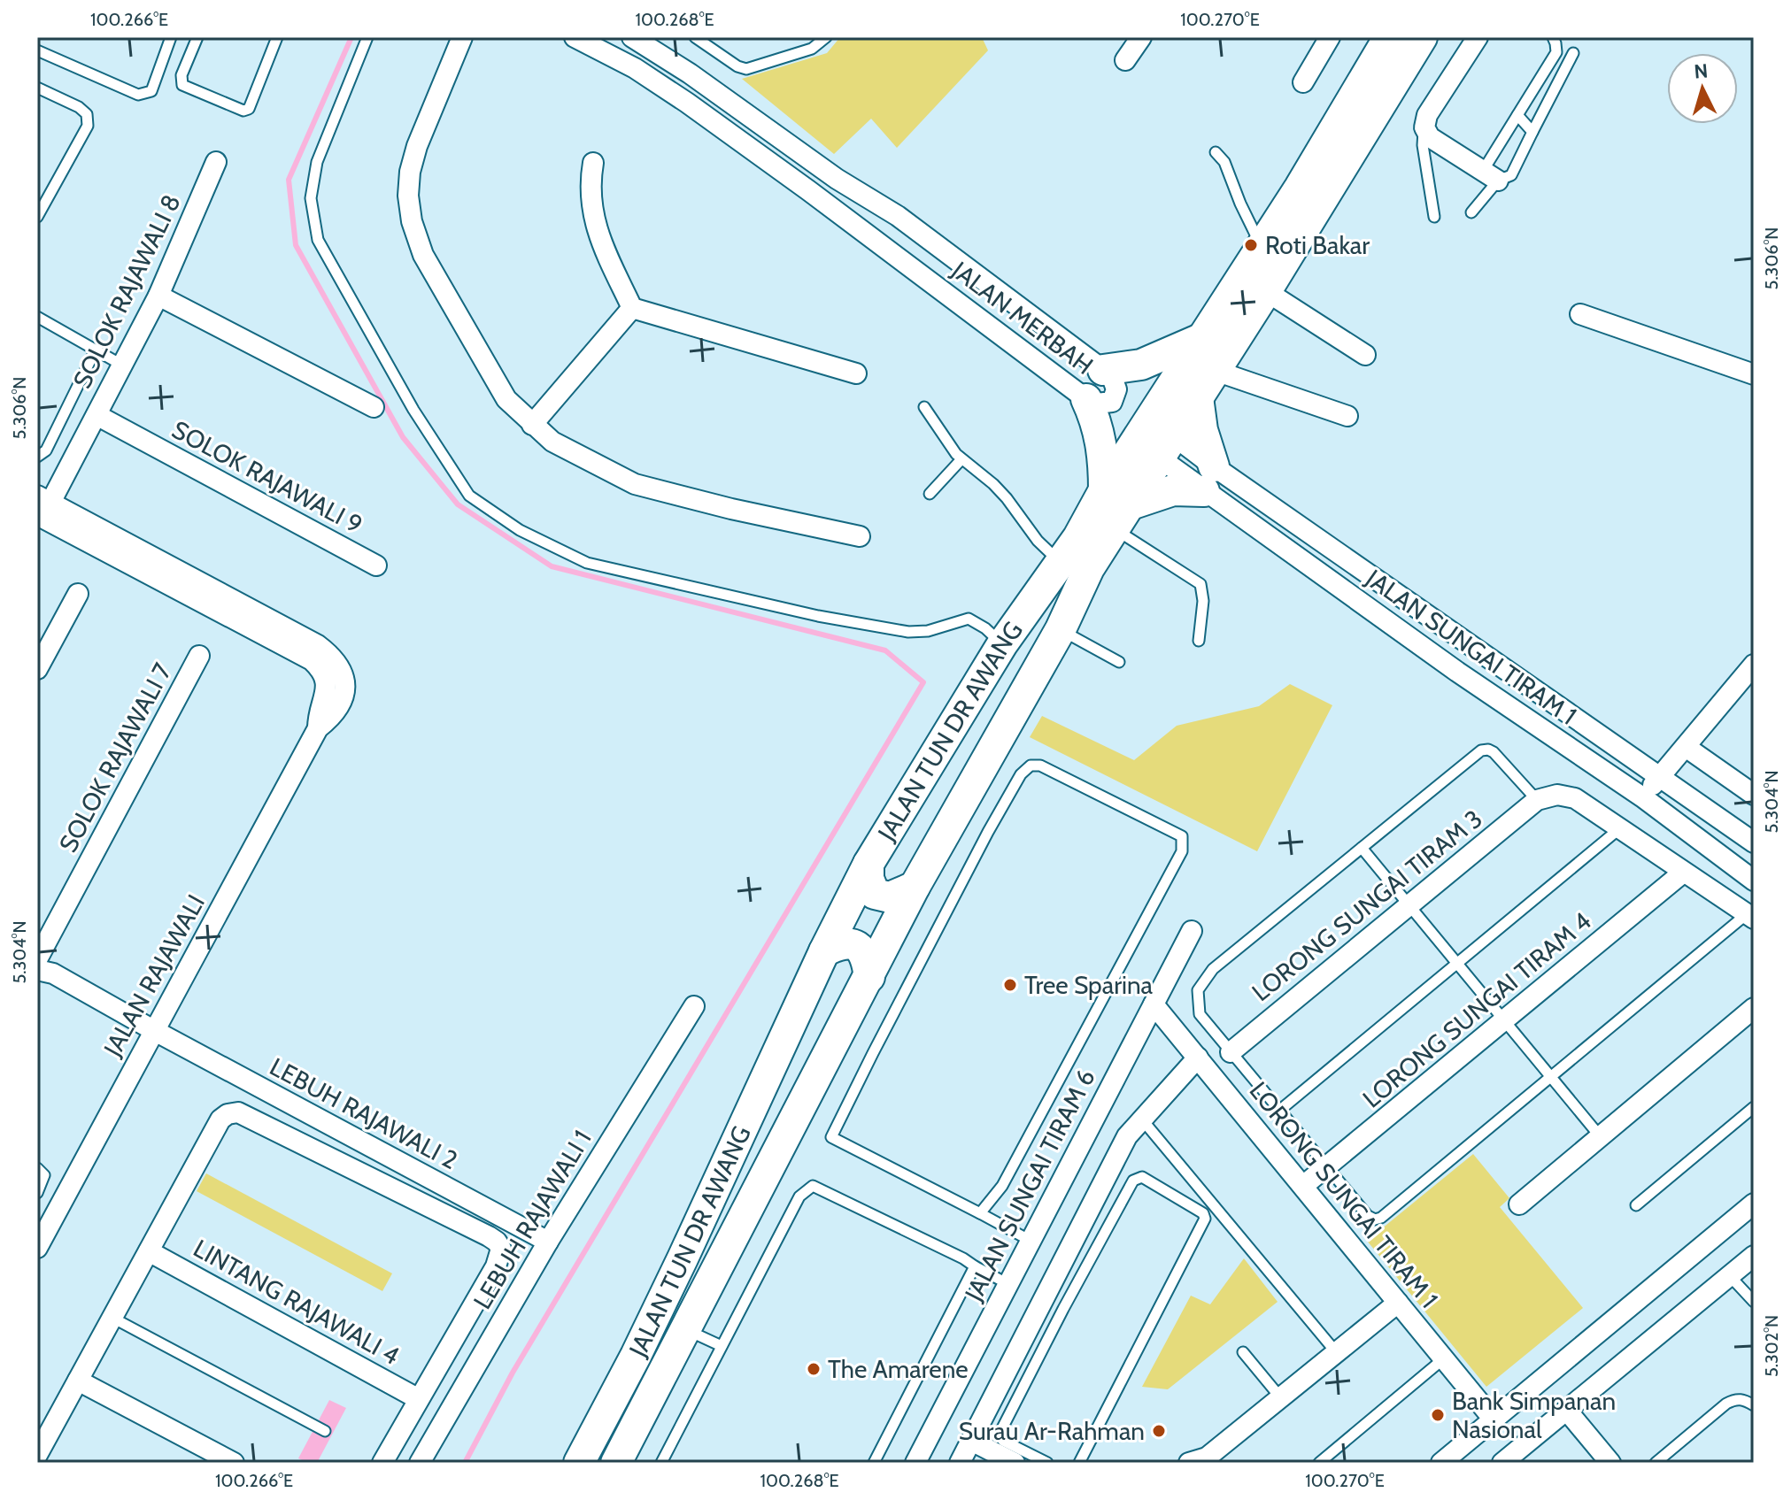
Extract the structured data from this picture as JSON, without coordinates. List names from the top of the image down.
{
  "streets": {
    "main road": ["JALAN TUN DR AWANG"],
    "street": [
      "SOLOK RAJAWALI 8",
      "JALAN MERBAH",
      "SOLOK RAJAWALI 9",
      "JALAN SUNGAI TIRAM 1",
      "SOLOK RAJAWALI 7",
      "LORONG SUNGAI TIRAM 3",
      "JALAN RAJAWALI",
      "LORONG SUNGAI TIRAM 4",
      "LEBUH RAJAWALI 2",
      "JALAN SUNGAI TIRAM 6",
      "LORONG SUNGAI TIRAM 1",
      "LEBUH RAJAWALI 1",
      "LINTANG RAJAWALI 4"
    ]
  },
  "crossings": [
    ["SOLOK RAJAWALI 8", "SOLOK RAJAWALI 9"],
    ["SOLOK RAJAWALI 8", "JALAN RAJAWALI"],
    ["JALAN SUNGAI TIRAM 1", "JALAN TUN DR AWANG"],
    ["JALAN RAJAWALI", "LEBUH RAJAWALI 2"],
    ["LORONG SUNGAI TIRAM 4", "LORONG SUNGAI TIRAM 1"],
    ["LEBUH RAJAWALI 2", "LEBUH RAJAWALI 1"],
    ["JALAN SUNGAI TIRAM 6", "LORONG SUNGAI TIRAM 1"]
  ],
  "places": [
    "Roti Bakar",
    "Tree Sparina",
    "The Amarene",
    "Bank Simpanan Nasional",
    "Surau Ar-Rahman"
  ],
  "north": "top",
  "coordinates": [
    "100.266°E",
    "100.268°E",
    "100.270°E",
    "5.306°N",
    "5.304°N",
    "5.302°N"
  ]
}
